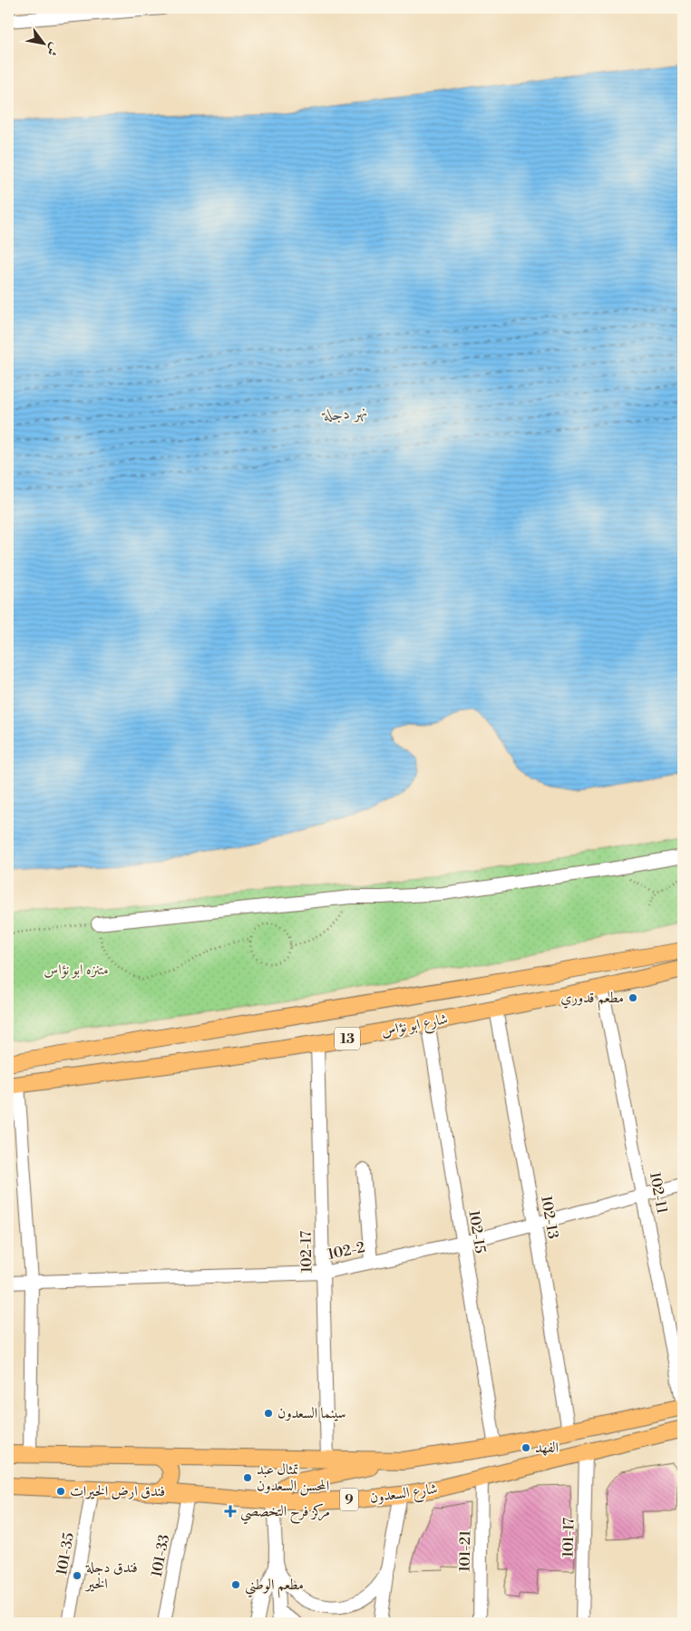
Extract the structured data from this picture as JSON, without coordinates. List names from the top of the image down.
{
  "streets": {
    "main road": [
      "شارع ابو نؤاس",
      "13",
      "شارع السعدون",
      "9"
    ],
    "street": [
      "102-11",
      "102-13",
      "102-15",
      "102-2",
      "102-17",
      "101-17",
      "101-21",
      "101-35",
      "101-33"
    ]
  },
  "crossings": [
    ["شارع ابو نؤاس", "102-11"],
    ["شارع ابو نؤاس", "102-13"],
    ["شارع ابو نؤاس", "102-15"],
    ["شارع ابو نؤاس", "102-17"],
    ["102-11", "102-2"],
    ["102-13", "102-2"],
    ["102-15", "102-2"],
    ["102-2", "102-17"],
    ["شارع السعدون", "101-17"],
    ["شارع السعدون", "101-21"],
    ["شارع السعدون", "101-35"],
    ["شارع السعدون", "101-33"]
  ],
  "water": ["نهر دجلة"],
  "parks": ["متنزه ابو نؤاس"],
  "places": {
    "other": [
      "مطعم قدوري",
      "سينما السعدون",
      "الفهد",
      "تمثال عبد المحسن السعدون",
      "فندق ارض الخيرات",
      "فندق دجلة الخير",
      "مطعم الوطني"
    ],
    "health": ["مركز فرح التخصصي"]
  },
  "north": "bottom right"
}
